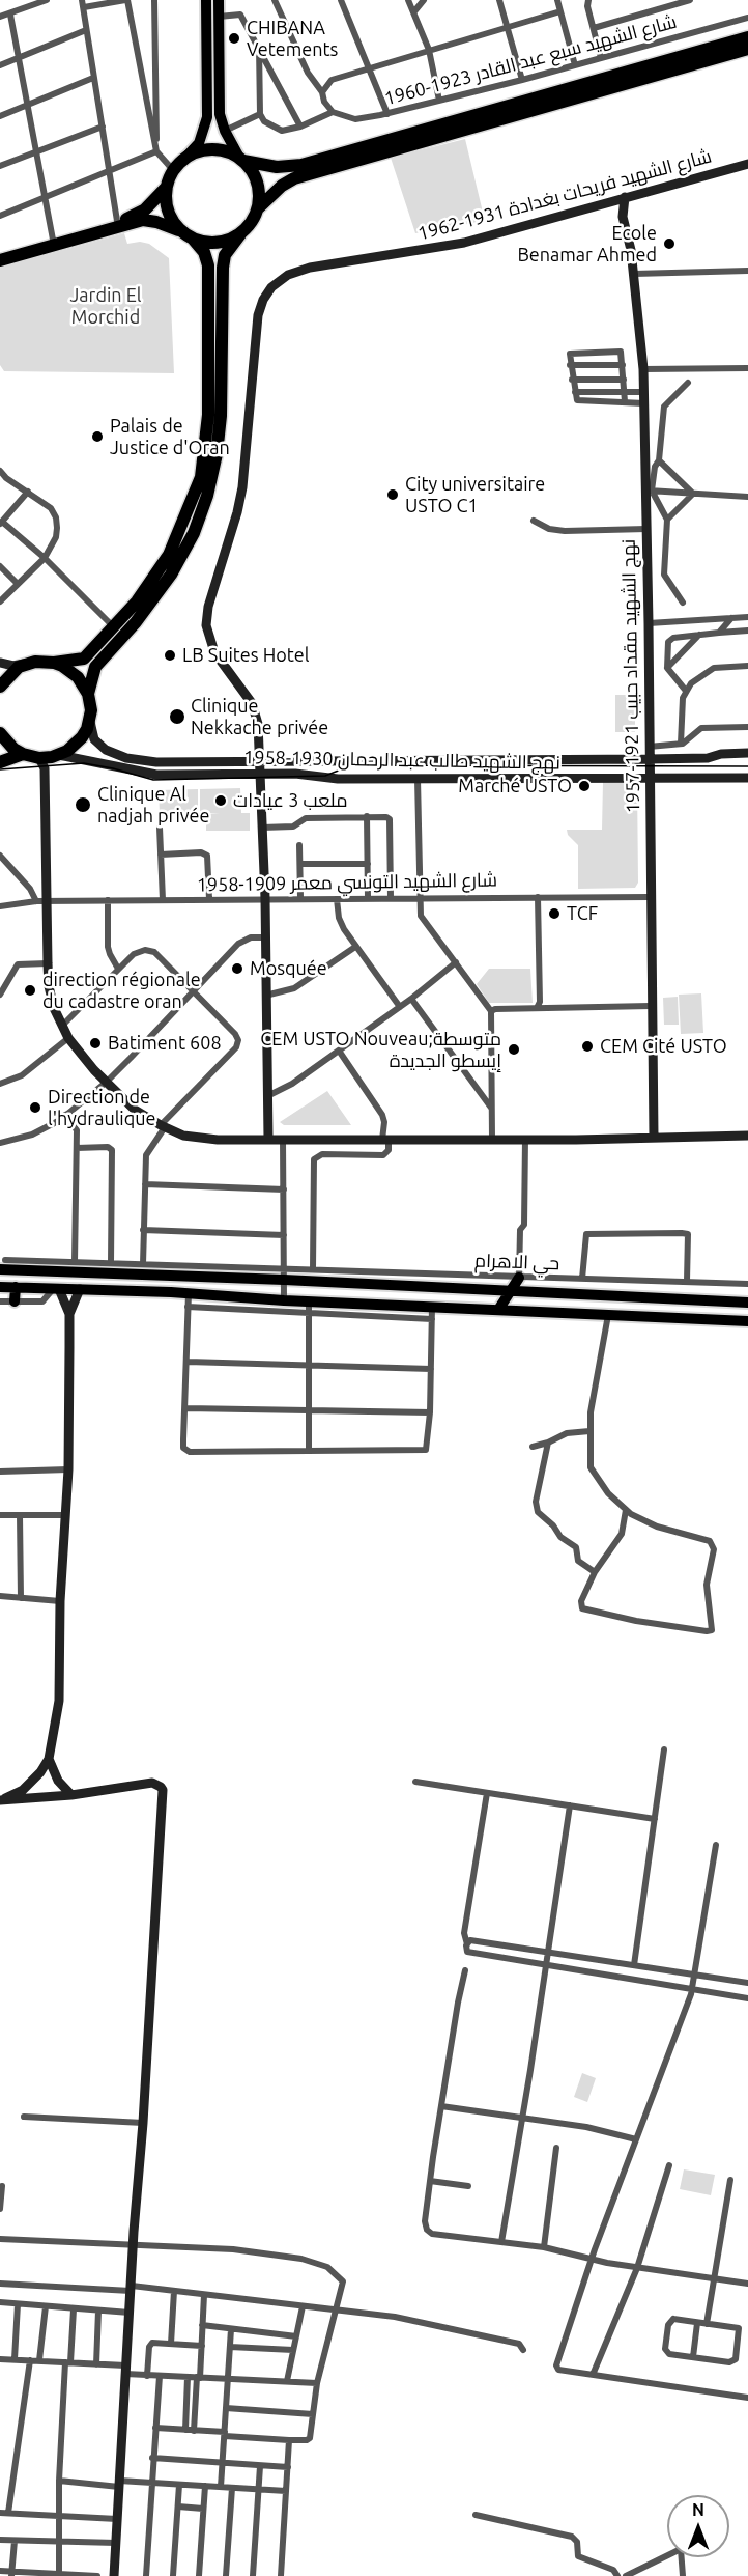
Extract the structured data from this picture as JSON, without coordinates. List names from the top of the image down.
{
  "streets": {
    "street": [
      "شارع الشهيد سبع عبد القادر 1923-1960",
      "شارع الشهيد فريحات بغدادة 1931-1962",
      "نهج الشهيد مقداد حبيب 1921-1957",
      "نهج الشهيد طالب عبد الرحمان 1930-1958",
      "شارع الشهيد التونسي معمر 1909-1958",
      "حي الاهرام"
    ]
  },
  "crossings": [
    ["شارع الشهيد فريحات بغدادة 1931-1962", "نهج الشهيد مقداد حبيب 1921-1957"],
    ["شارع الشهيد فريحات بغدادة 1931-1962", "نهج الشهيد طالب عبد الرحمان 1930-1958"],
    ["شارع الشهيد فريحات بغدادة 1931-1962", "شارع الشهيد التونسي معمر 1909-1958"],
    ["نهج الشهيد مقداد حبيب 1921-1957", "نهج الشهيد طالب عبد الرحمان 1930-1958"],
    ["نهج الشهيد مقداد حبيب 1921-1957", "شارع الشهيد التونسي معمر 1909-1958"]
  ],
  "parks": ["Jardin El Morchid"],
  "places": [
    "CHIBANA Vetements",
    "Ecole Benamar Ahmed",
    "Palais de Justice d'Oran",
    "City universitaire USTO C1",
    "LB Suites Hotel",
    "Clinique Nekkache privée",
    "Marché USTO",
    "ملعب 3 عيادات",
    "Clinique Al nadjah privée",
    "TCF",
    "Mosquée",
    "direction régionale du cadastre oran",
    "Batiment 608",
    "CEM Cité USTO",
    "CEM USTO Nouveau;متوسطة إيسطو الجديدة",
    "Direction de l'hydraulique"
  ],
  "north": "top"
}
